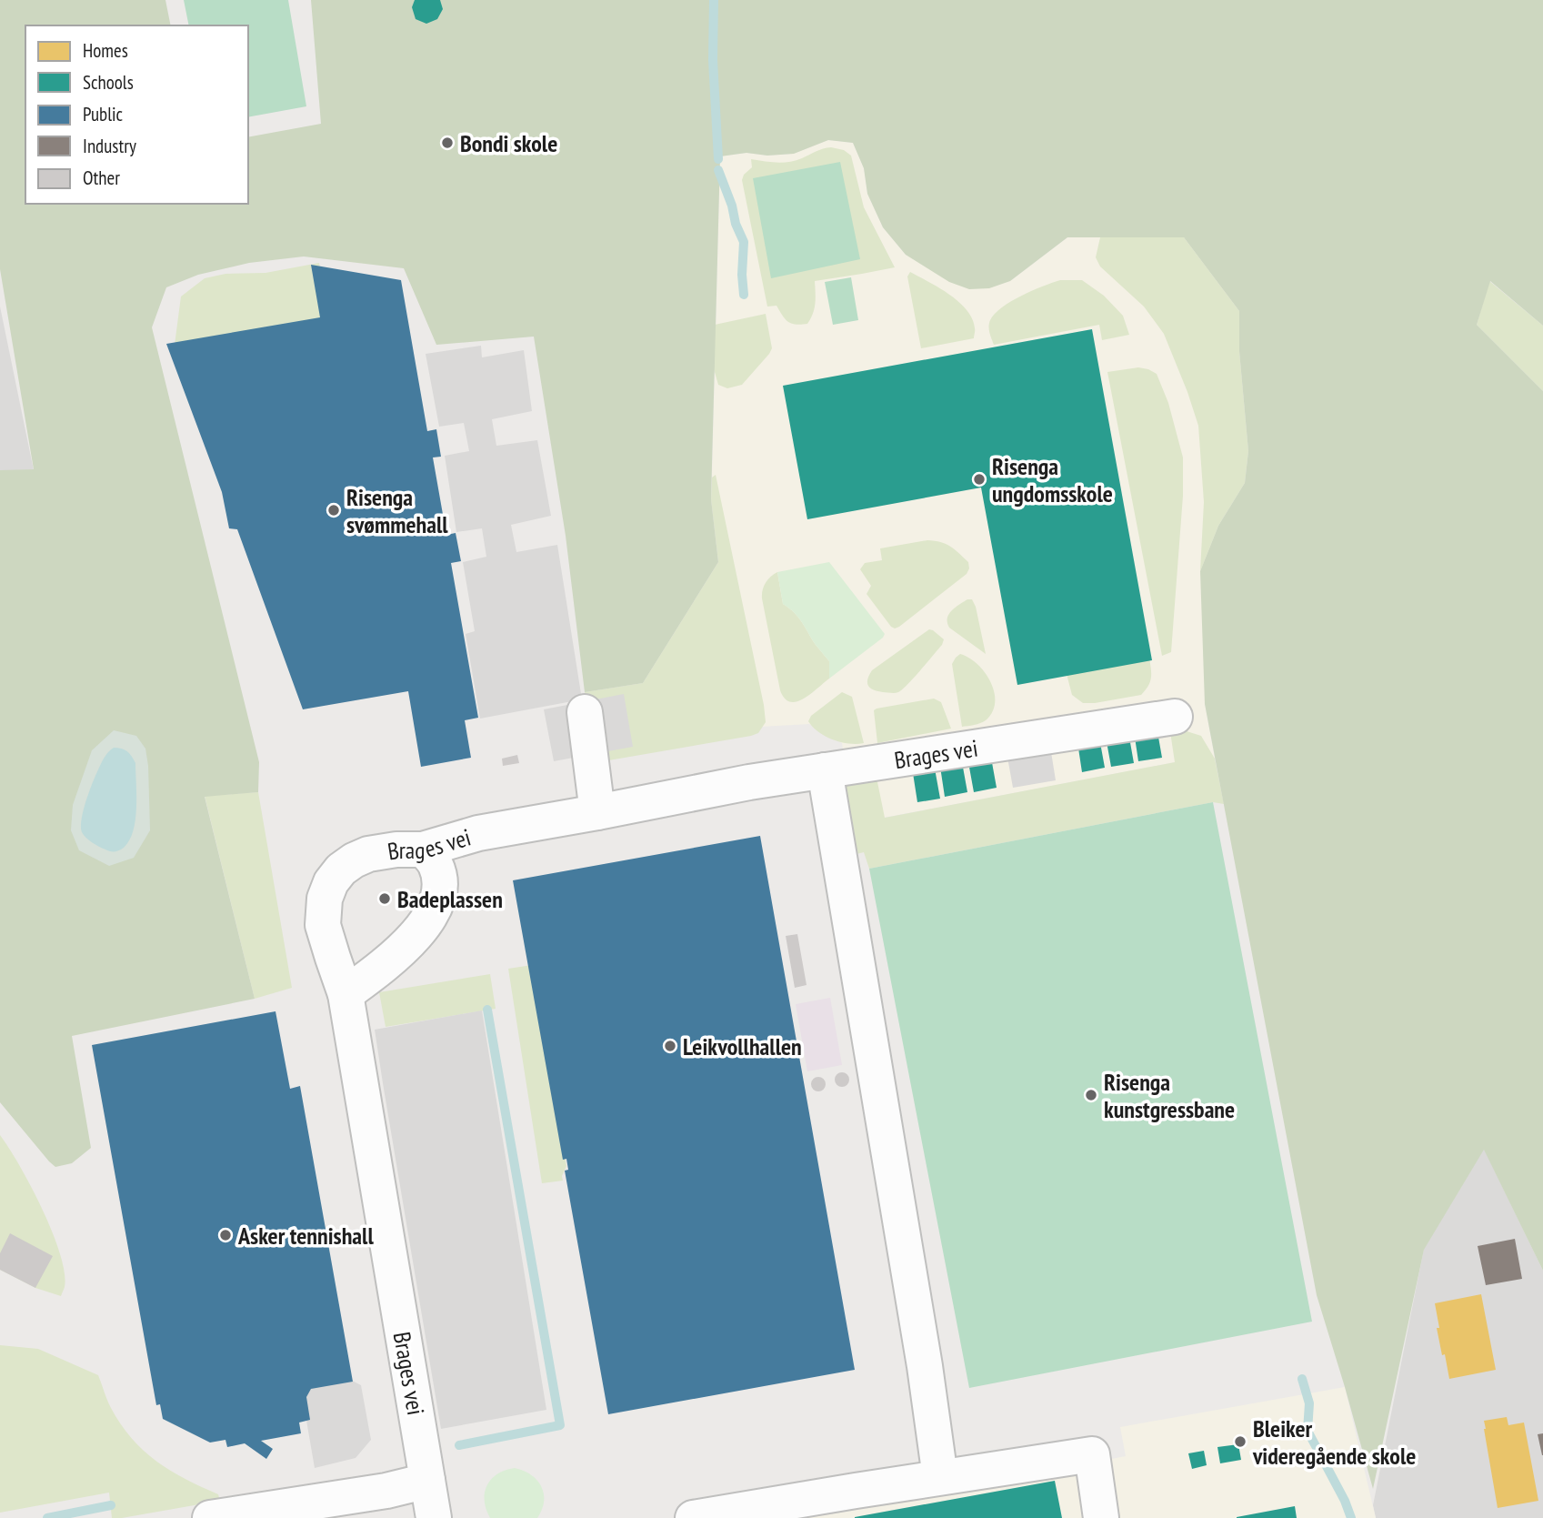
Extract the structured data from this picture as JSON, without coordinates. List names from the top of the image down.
{
  "streets": {
    "street": ["Brages vei"]
  },
  "places": [
    "Bondi skole",
    "Risenga ungdomsskole",
    "Risenga svømmehall",
    "Badeplassen",
    "Leikvollhallen",
    "Risenga kunstgressbane",
    "Asker tennishall",
    "Bleiker videregående skole"
  ],
  "legend": [
    "Homes",
    "Schools",
    "Public",
    "Industry",
    "Other"
  ]
}
